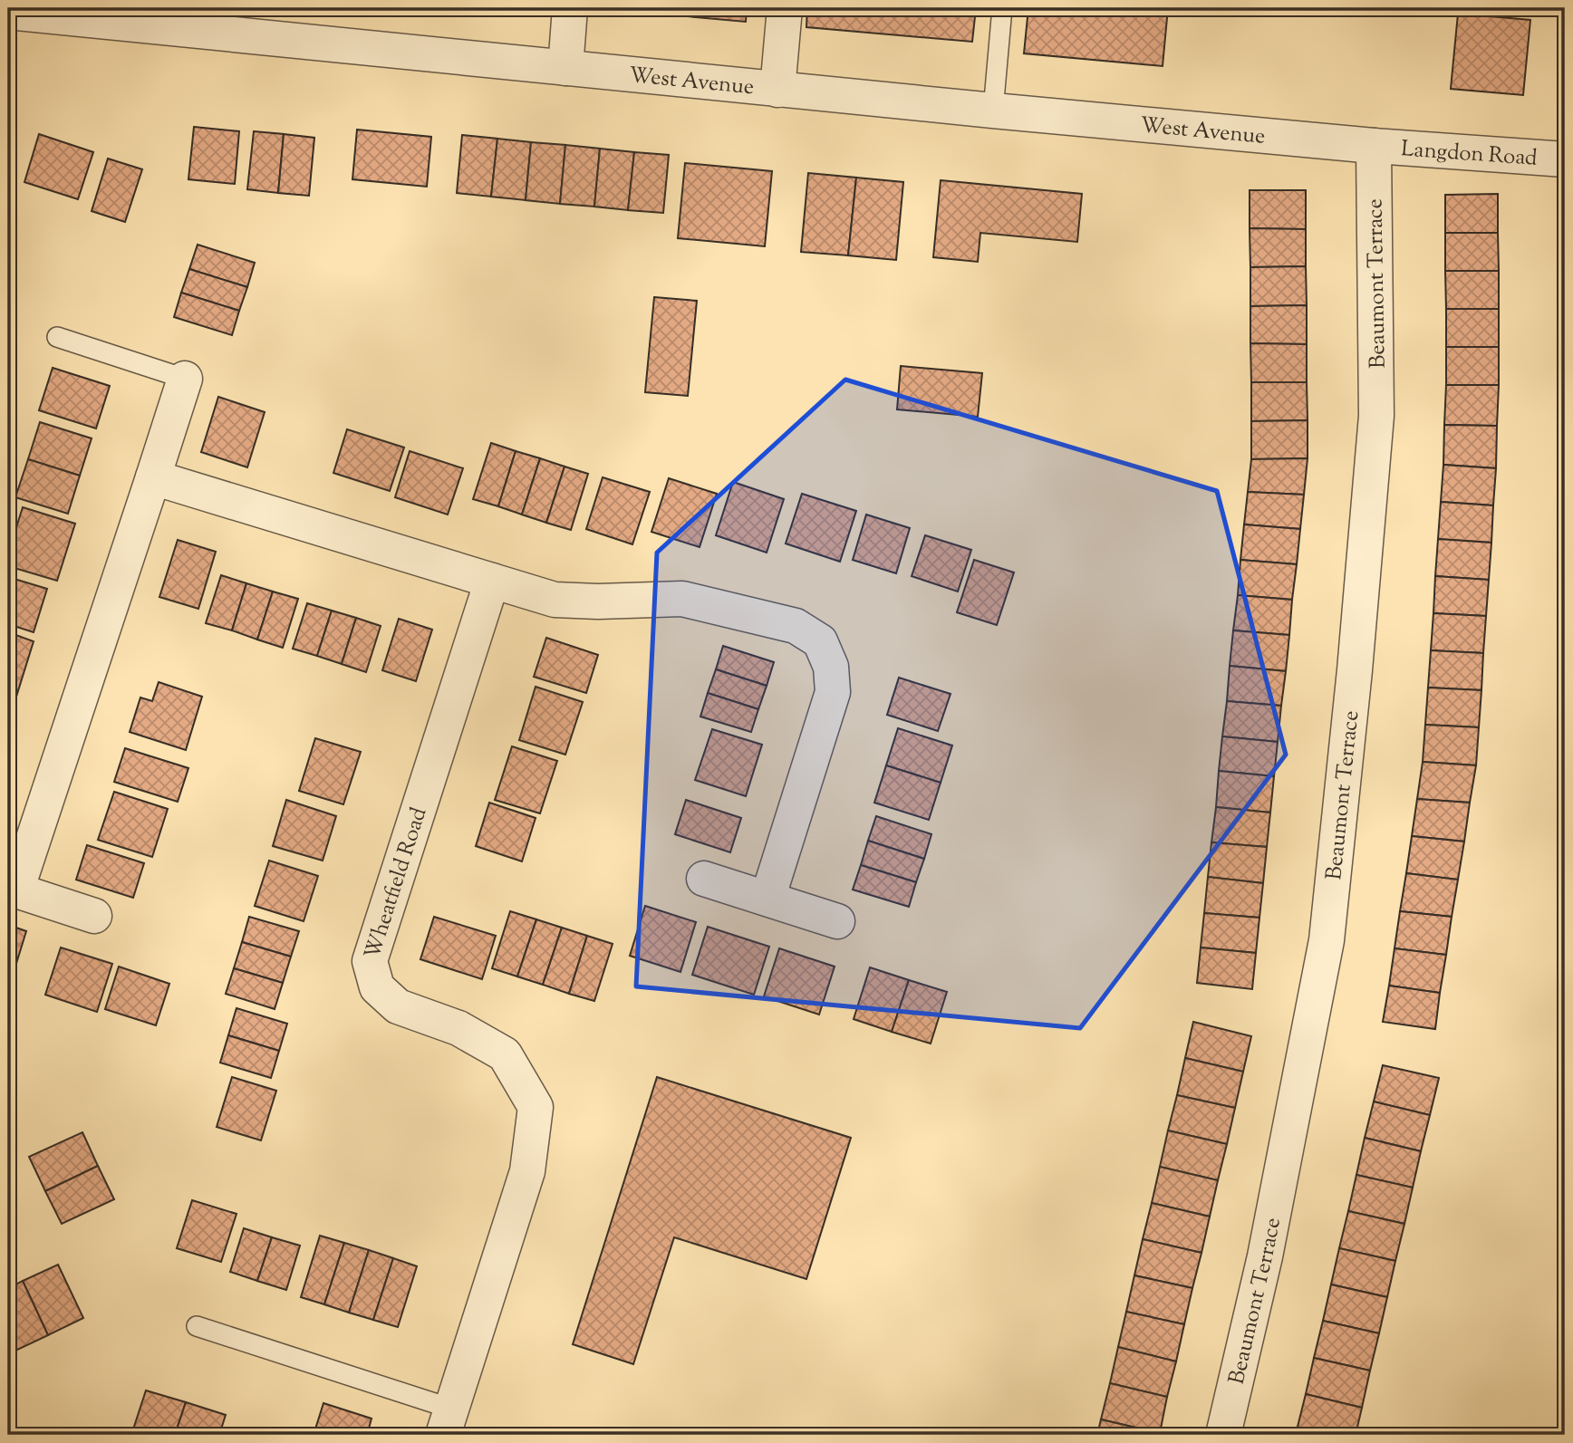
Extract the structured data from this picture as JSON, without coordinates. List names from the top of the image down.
{
  "streets": {
    "street": [
      "West Avenue",
      "Langdon Road",
      "Beaumont Terrace",
      "Wheatfield Road"
    ]
  },
  "crossings": [
    ["West Avenue", "Langdon Road"],
    ["West Avenue", "Beaumont Terrace"],
    ["Langdon Road", "Beaumont Terrace"]
  ]
}
